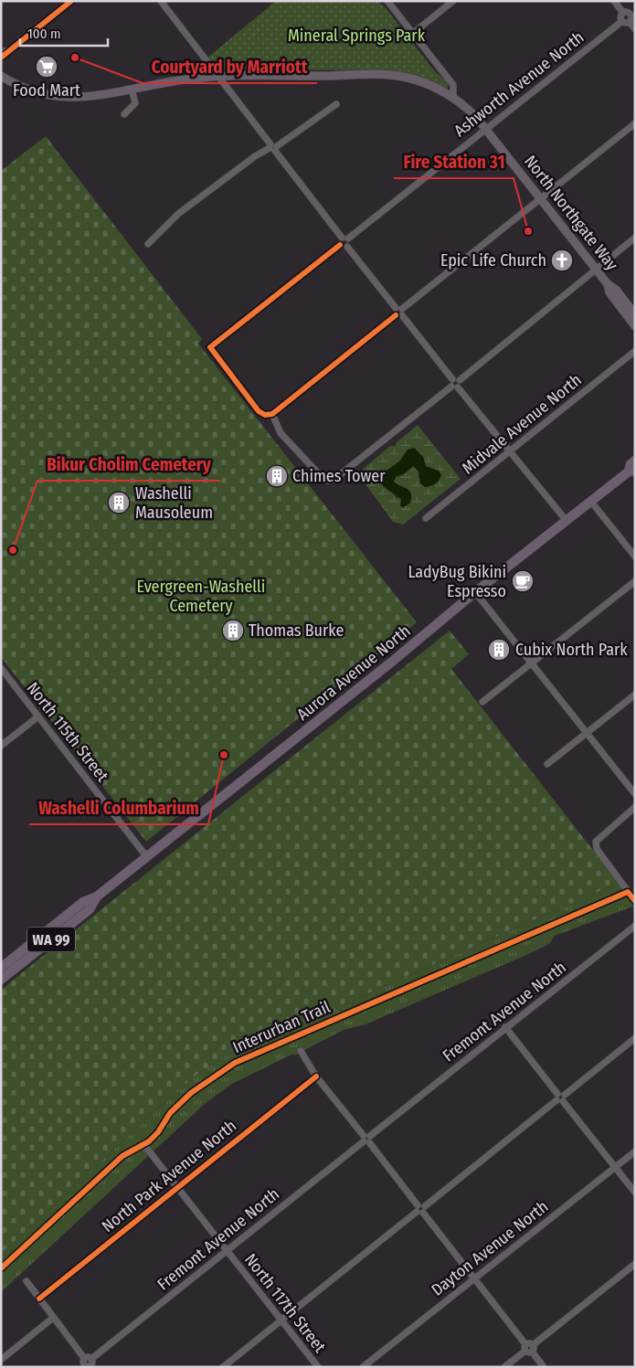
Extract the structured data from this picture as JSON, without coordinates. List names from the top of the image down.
{
  "streets": {
    "highway": ["Aurora Avenue North", "WA 99"],
    "main road": ["North Northgate Way"],
    "street": [
      "Ashworth Avenue North",
      "Midvale Avenue North",
      "North 115th Street",
      "Fremont Avenue North",
      "North Park Avenue North",
      "Dayton Avenue North",
      "North 117th Street"
    ],
    "cycle path": ["Interurban Trail"]
  },
  "crossings": [
    ["Ashworth Avenue North", "North Northgate Way"],
    ["Aurora Avenue North", "North 115th Street"],
    ["Fremont Avenue North", "North 117th Street"],
    ["North Park Avenue North", "North 117th Street"]
  ],
  "parks": ["Mineral Springs Park", "Evergreen-Washelli Cemetery"],
  "places": {
    "other": [
      "Courtyard by Marriott",
      "Fire Station 31",
      "Bikur Cholim Cemetery",
      "Washelli Columbarium"
    ],
    "supermarket": ["Food Mart"],
    "church": ["Epic Life Church"],
    "building": [
      "Chimes Tower",
      "Washelli Mausoleum",
      "Thomas Burke",
      "Cubix North Park"
    ],
    "cafe": ["LadyBug Bikini Espresso"]
  },
  "scale_bar": "100 m"
}
